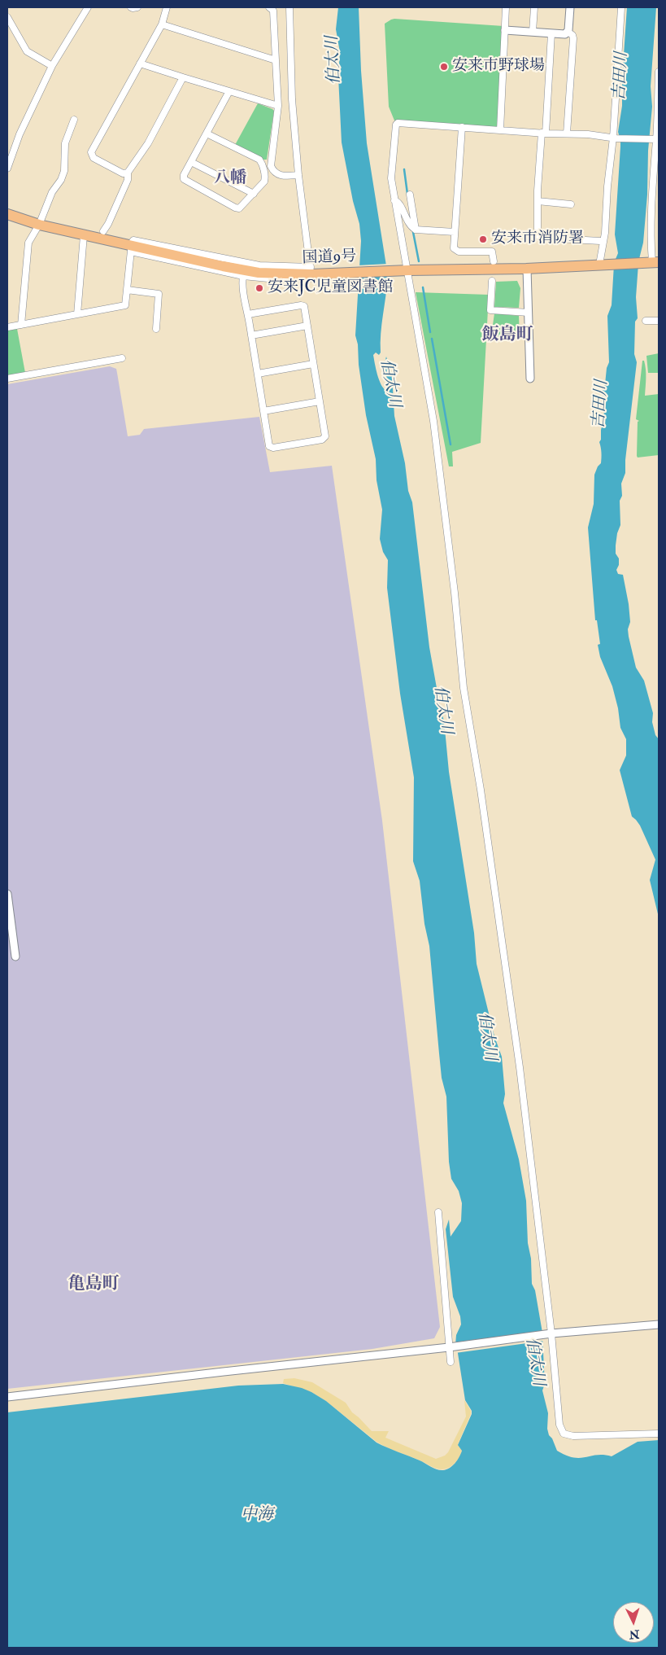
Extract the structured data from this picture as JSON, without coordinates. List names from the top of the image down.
{
  "streets": {
    "highway": ["国道9号"]
  },
  "districts": ["八幡", "飯島町", "亀島町"],
  "water": ["伯太川", "吉田川", "中海"],
  "places": ["安来市野球場", "安来市消防署", "安来JC児童図書館"],
  "north": "bottom"
}
